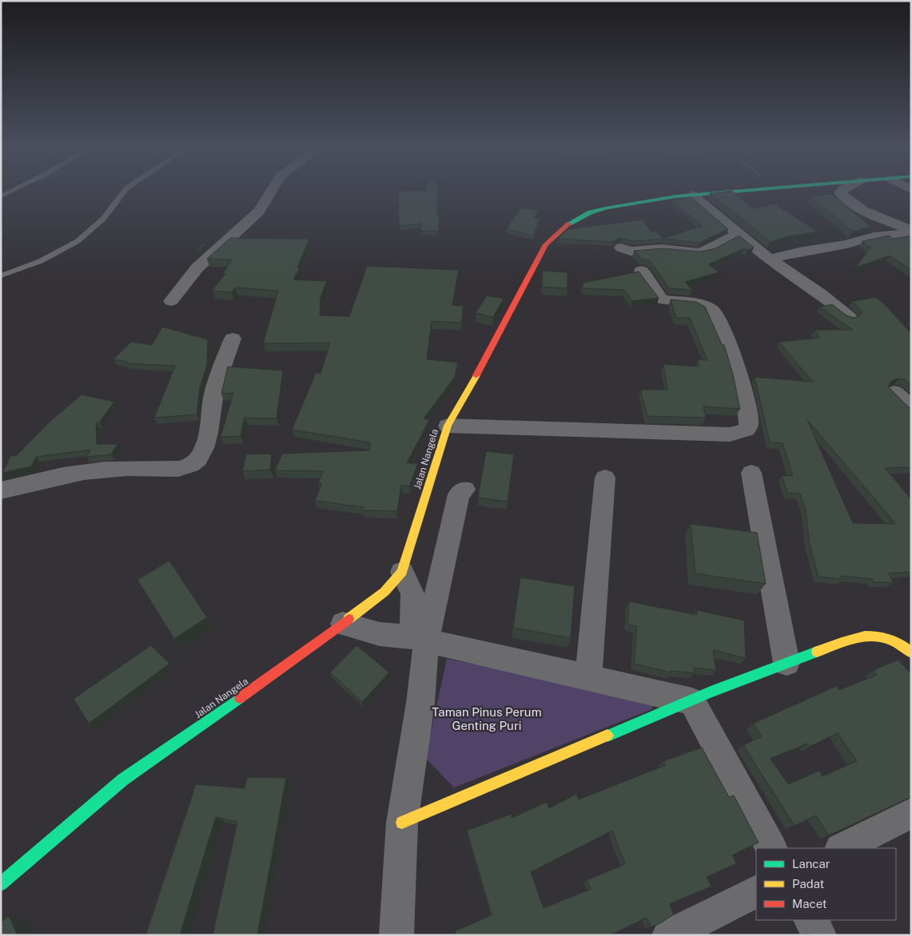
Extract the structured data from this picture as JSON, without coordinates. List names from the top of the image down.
{
  "streets": {
    "main road": ["Jalan Nangela"]
  },
  "parks": ["Taman Pinus Perum Genting Puri"],
  "legend": ["Lancar", "Padat", "Macet"]
}
